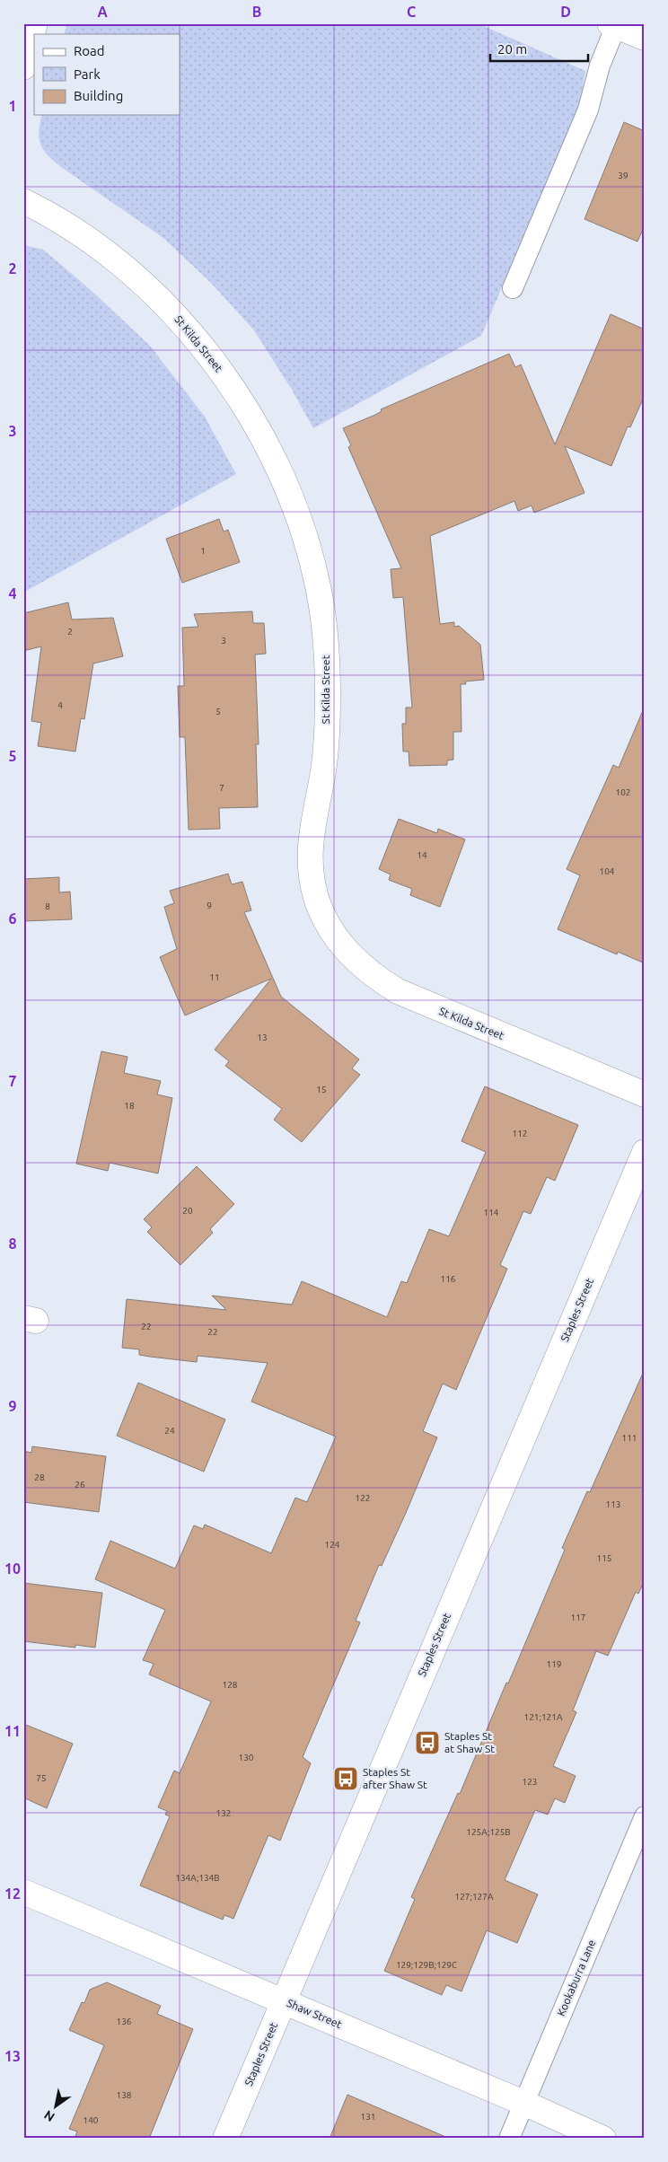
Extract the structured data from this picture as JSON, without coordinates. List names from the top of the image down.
{
  "streets": {
    "street": ["St Kilda Street", "Staples Street", "Shaw Street"],
    "lane": ["Kookaburra Lane"]
  },
  "crossings": [
    ["Staples Street", "Shaw Street"],
    ["Kookaburra Lane", "Shaw Street"]
  ],
  "places": {
    "bus stop": ["Staples St at Shaw St", "Staples St after Shaw St"]
  },
  "house_numbers": [
    "39",
    "1",
    "2",
    "3",
    "4",
    "5",
    "7",
    "102",
    "14",
    "104",
    "9",
    "8",
    "11",
    "13",
    "15",
    "18",
    "112",
    "20",
    "114",
    "116",
    "22",
    "22",
    "24",
    "111",
    "28",
    "26",
    "122",
    "113",
    "124",
    "115",
    "117",
    "119",
    "128",
    "121;121A",
    "130",
    "75",
    "123",
    "132",
    "125A;125B",
    "134A;134B",
    "127;127A",
    "129;129B;129C",
    "136",
    "138",
    "131",
    "140"
  ],
  "legend": ["Road", "Park", "Building"],
  "scale_bar": "20 m",
  "north": "bottom left",
  "grid": {
    "columns": [
      "A",
      "B",
      "C",
      "D"
    ],
    "rows": [
      "1",
      "2",
      "3",
      "4",
      "5",
      "6",
      "7",
      "8",
      "9",
      "10",
      "11",
      "12",
      "13"
    ]
  }
}
